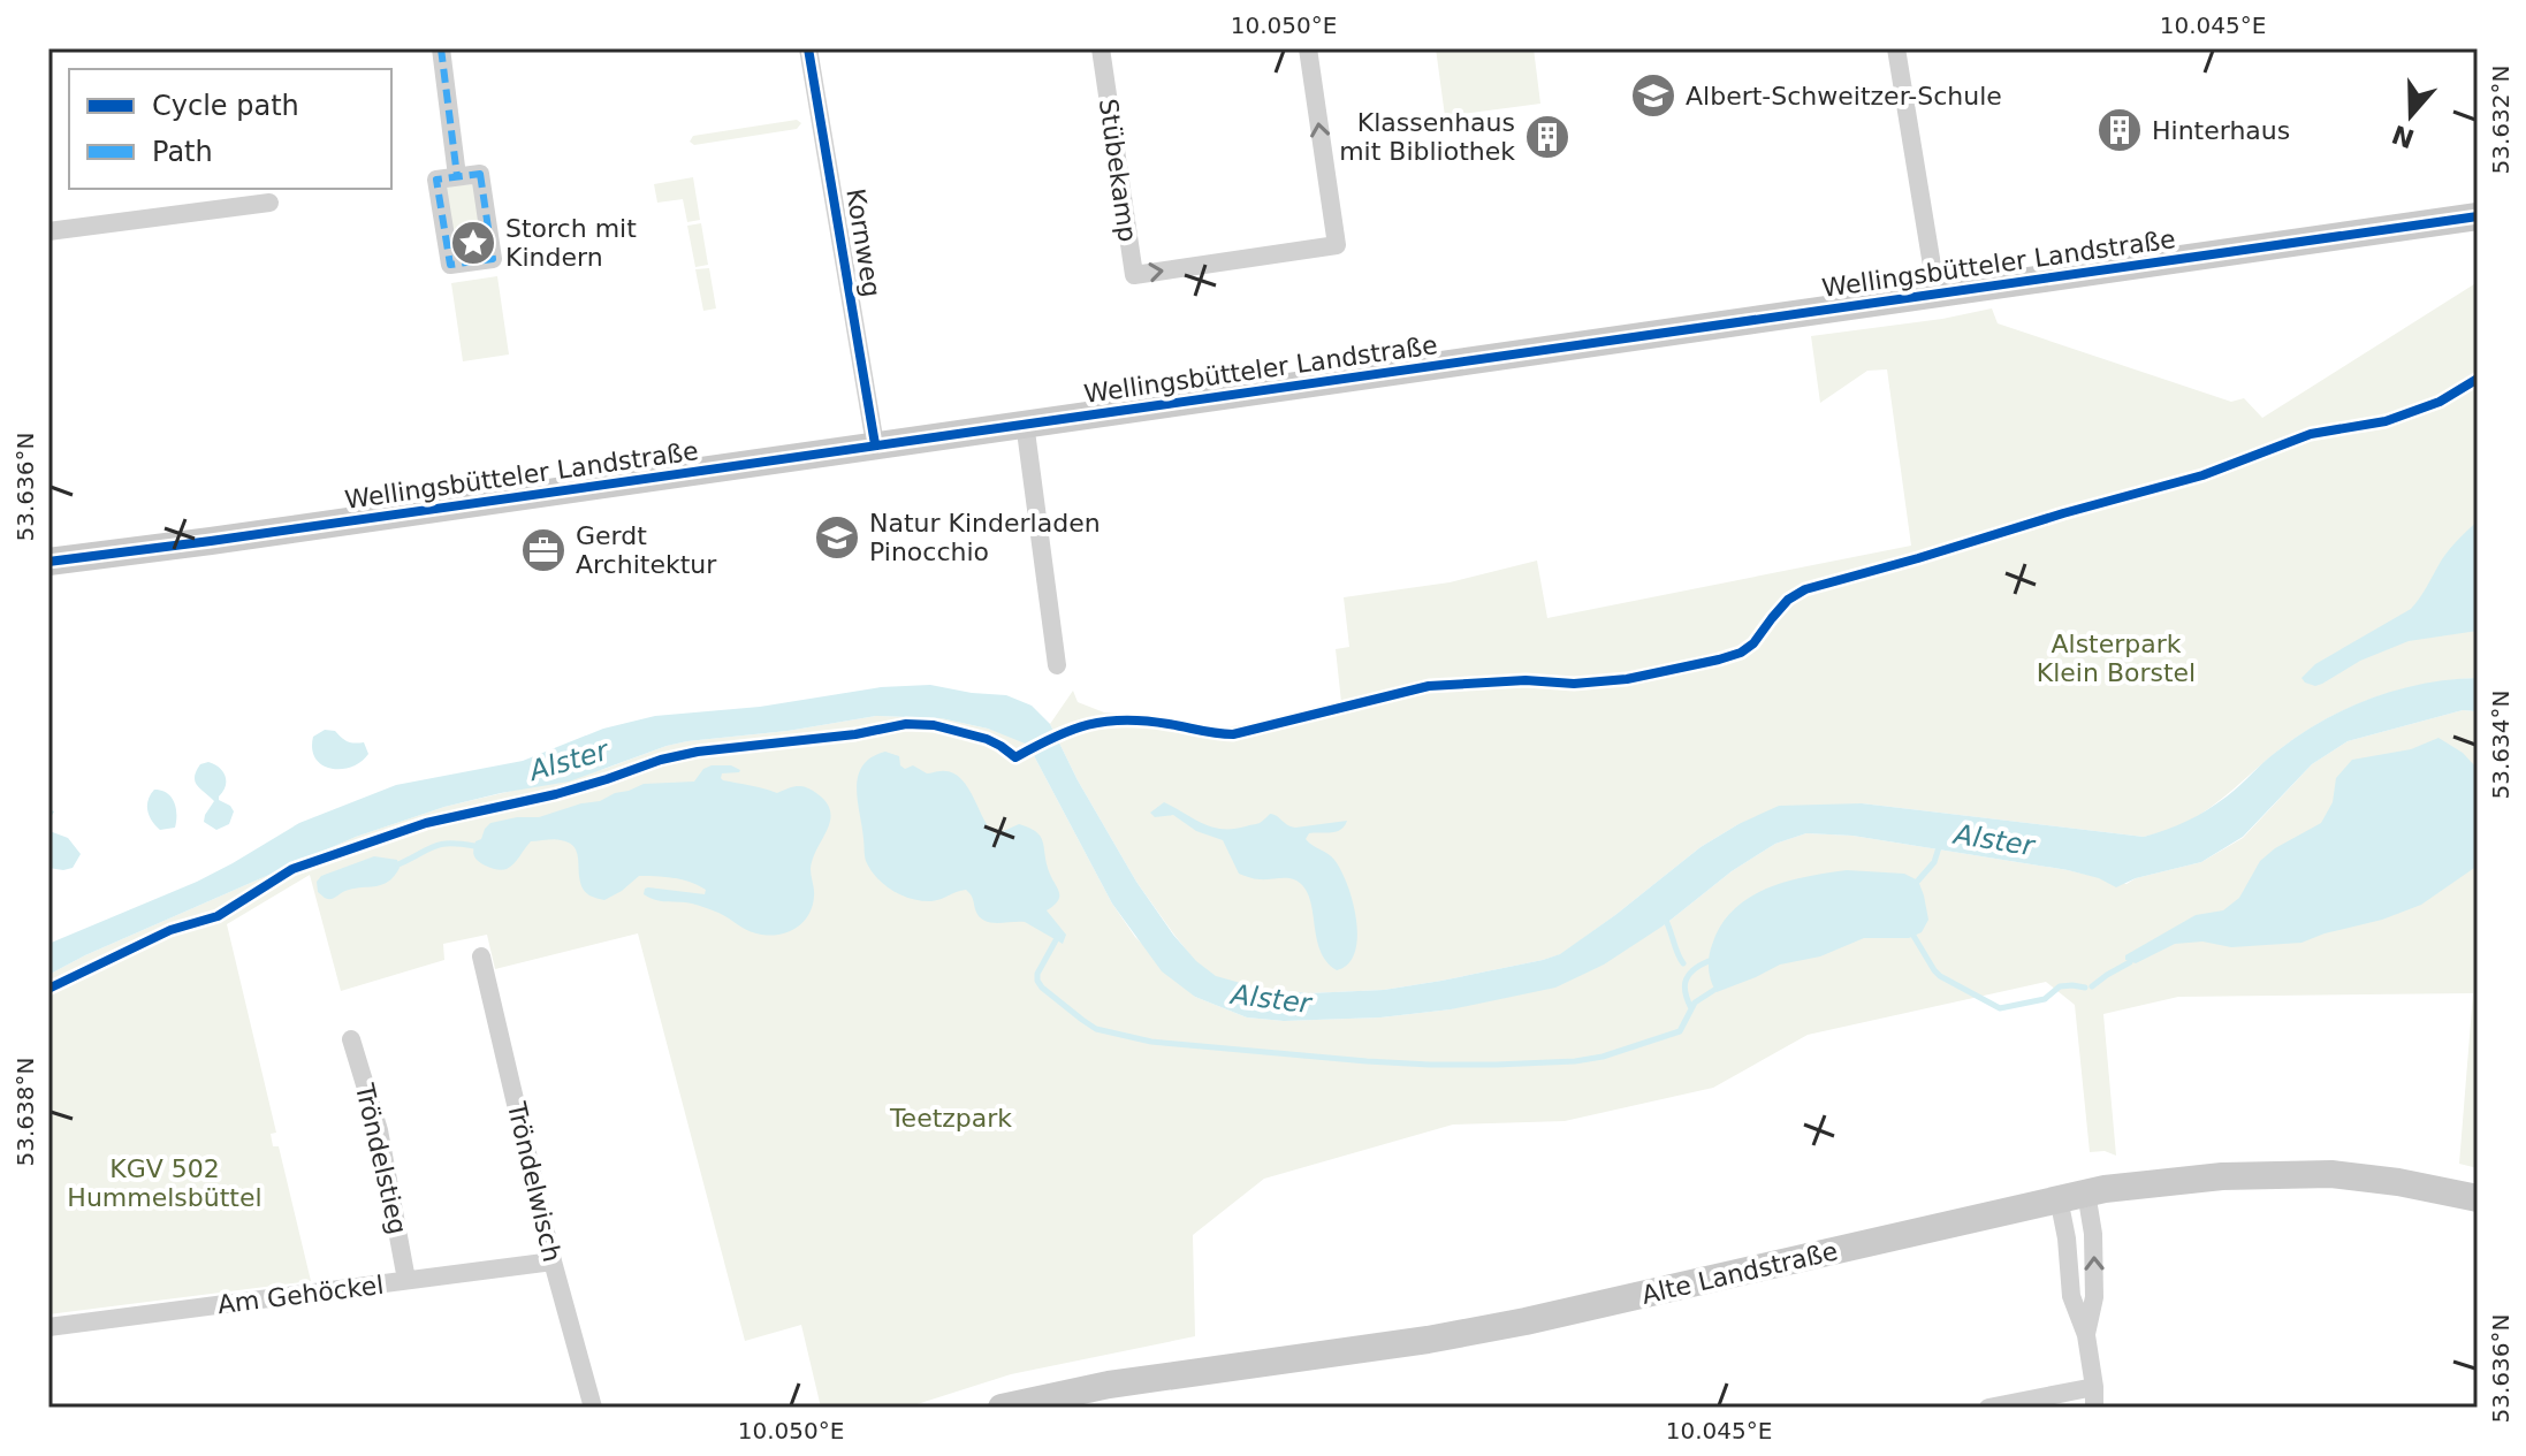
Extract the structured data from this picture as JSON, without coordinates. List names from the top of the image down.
{
  "streets": {
    "main road": ["Wellingsbütteler Landstraße", "Alte Landstraße"],
    "street": [
      "Stübekamp",
      "Kornweg",
      "Tröndelstieg",
      "Tröndelwisch",
      "Am Gehöckel"
    ]
  },
  "crossings": [
    ["Kornweg", "Wellingsbütteler Landstraße"],
    ["Tröndelstieg", "Am Gehöckel"],
    ["Tröndelwisch", "Am Gehöckel"]
  ],
  "water": ["Alster"],
  "parks": ["Alsterpark Klein Borstel", "Teetzpark", "KGV 502 Hummelsbüttel"],
  "places": {
    "school or university": ["Albert-Schweitzer-Schule", "Natur Kinderladen Pinocchio"],
    "building": ["Hinterhaus", "Klassenhaus mit Bibliothek"],
    "place": ["Storch mit Kindern"],
    "office": ["Gerdt Architektur"]
  },
  "legend": ["Cycle path", "Path"],
  "north": "bottom",
  "coordinates": [
    "10.050°E",
    "10.045°E",
    "53.632°N",
    "53.636°N",
    "53.634°N",
    "53.638°N"
  ]
}
